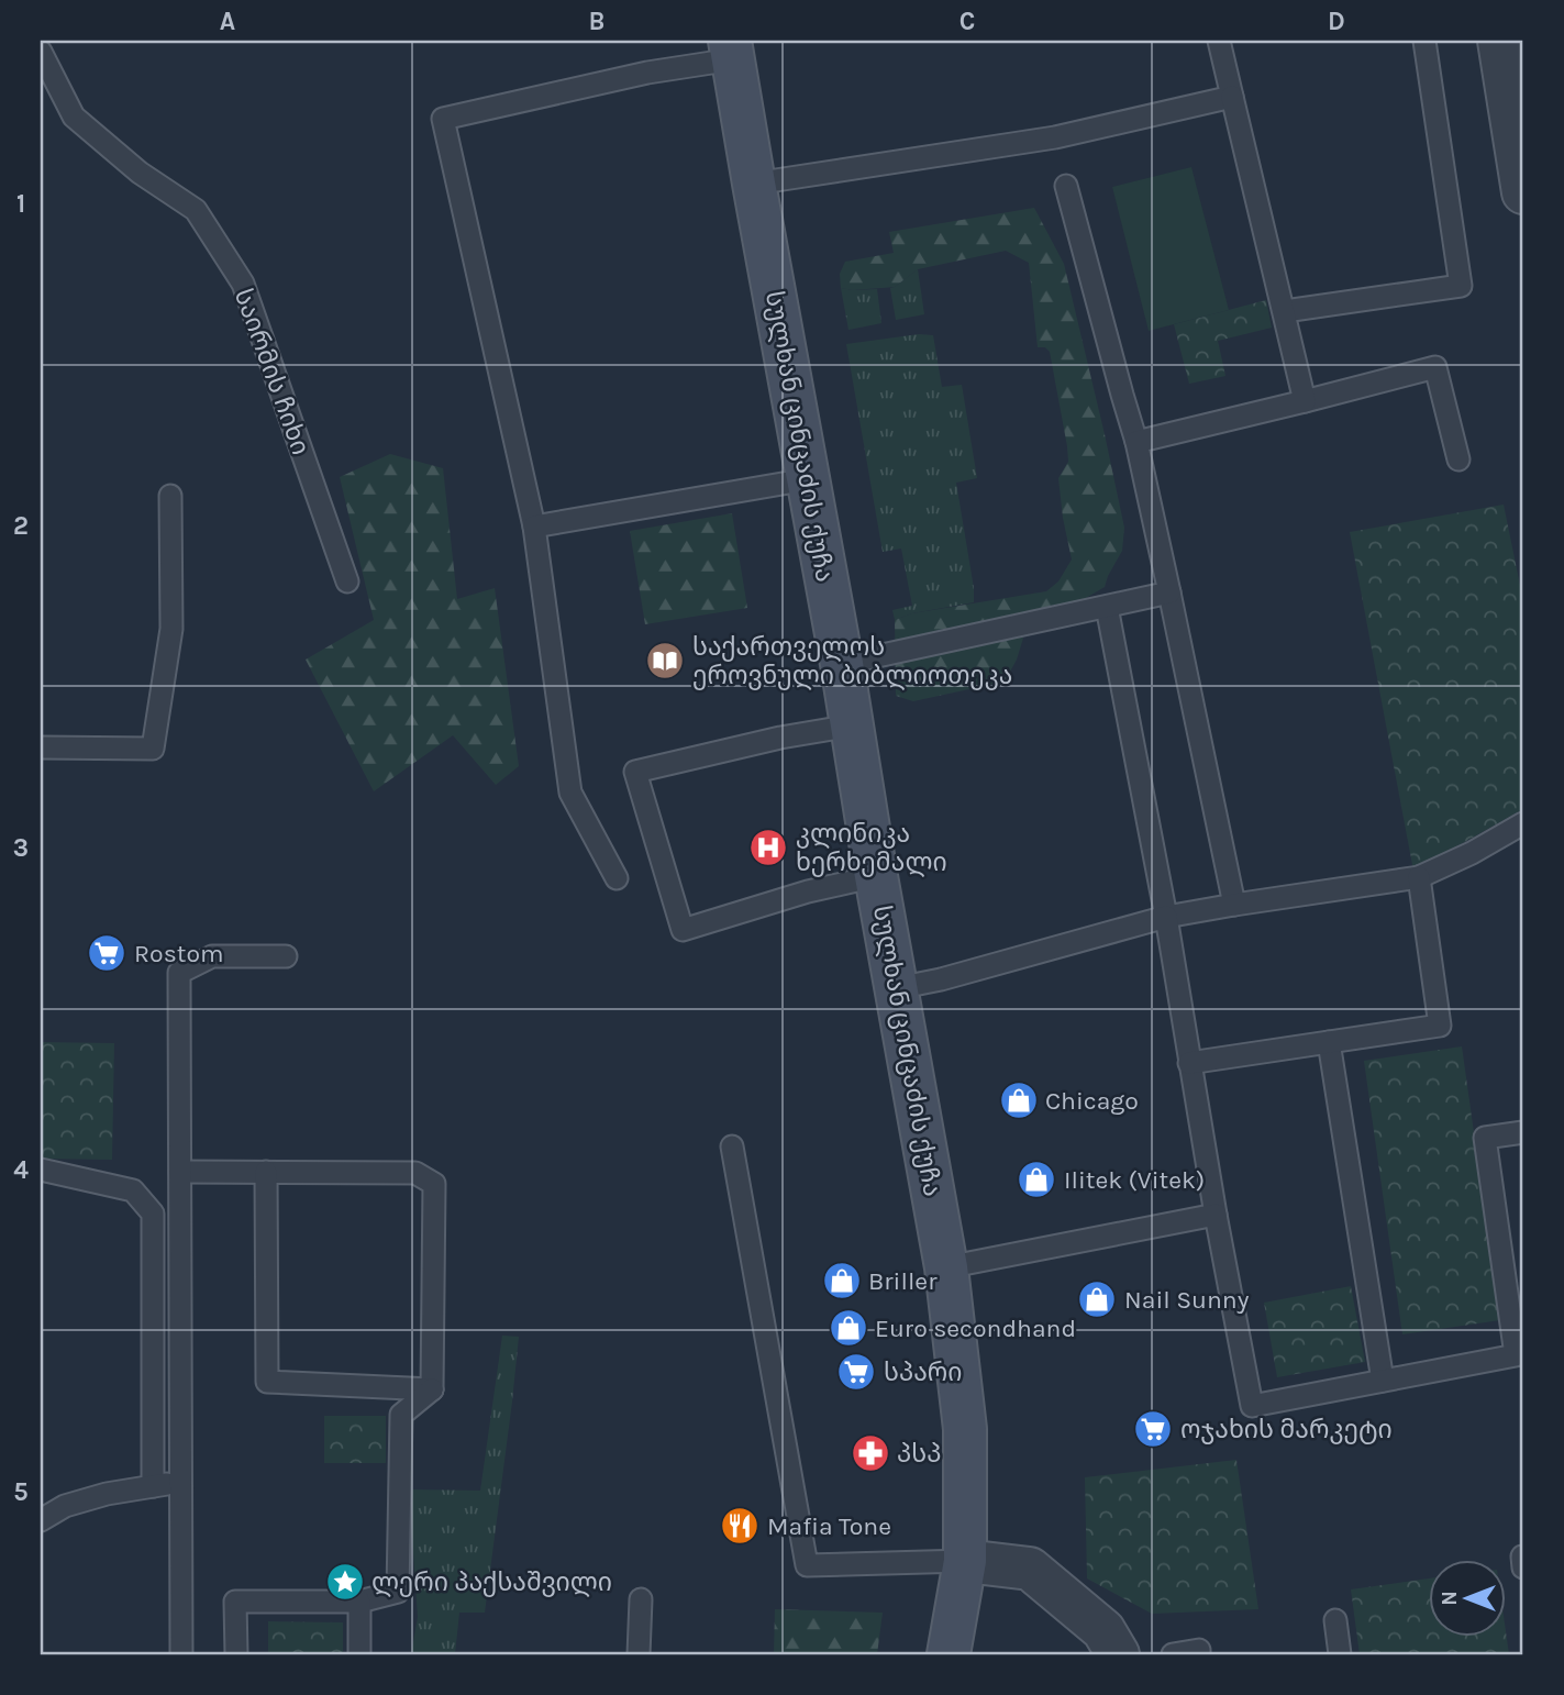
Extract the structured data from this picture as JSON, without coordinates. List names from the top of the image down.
{
  "streets": {
    "main road": ["სულხან ცინცაძის ქუჩა"],
    "lane": ["საირმის ჩიხი"]
  },
  "places": {
    "library": ["საქართველოს ეროვნული ბიბლიოთეკა"],
    "hospital": ["კლინიკა ხერხემალი"],
    "supermarket": ["Rostom", "სპარი", "ოჯახის მარკეტი"],
    "shop": [
      "Chicago",
      "Ilitek (Vitek)",
      "Briller",
      "Nail Sunny",
      "Euro secondhand"
    ],
    "pharmacy": ["პსპ"],
    "restaurant": ["Mafia Tone"],
    "place": ["ლერი პაქსაშვილი"]
  },
  "north": "left",
  "grid": {
    "columns": [
      "A",
      "B",
      "C",
      "D"
    ],
    "rows": [
      "1",
      "2",
      "3",
      "4",
      "5"
    ]
  }
}
